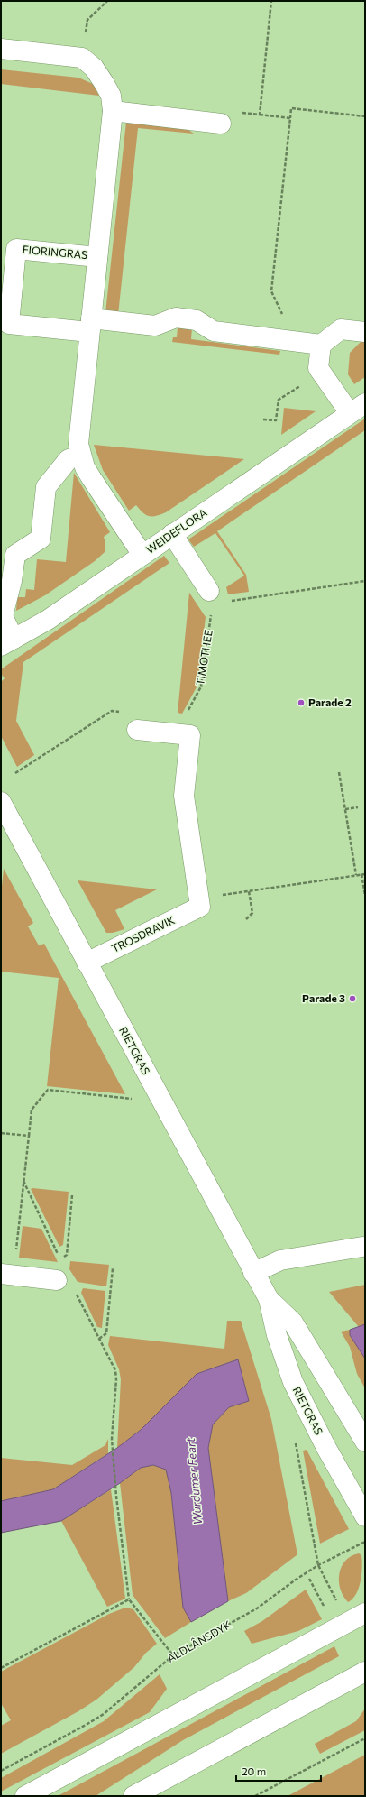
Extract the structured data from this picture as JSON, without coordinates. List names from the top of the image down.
{
  "streets": {
    "street": [
      "FIORINGRAS",
      "WEIDEFLORA",
      "TROSDRAVIK",
      "RIETGRAS"
    ],
    "path": ["TIMOTHEE", "ALDLÂNSDYK"]
  },
  "crossings": [
    ["FIORINGRAS", "WEIDEFLORA"],
    ["TROSDRAVIK", "RIETGRAS"]
  ],
  "water": ["Wurdumer Feart"],
  "places": ["Parade 2", "Parade 3"],
  "scale_bar": "20 m"
}
